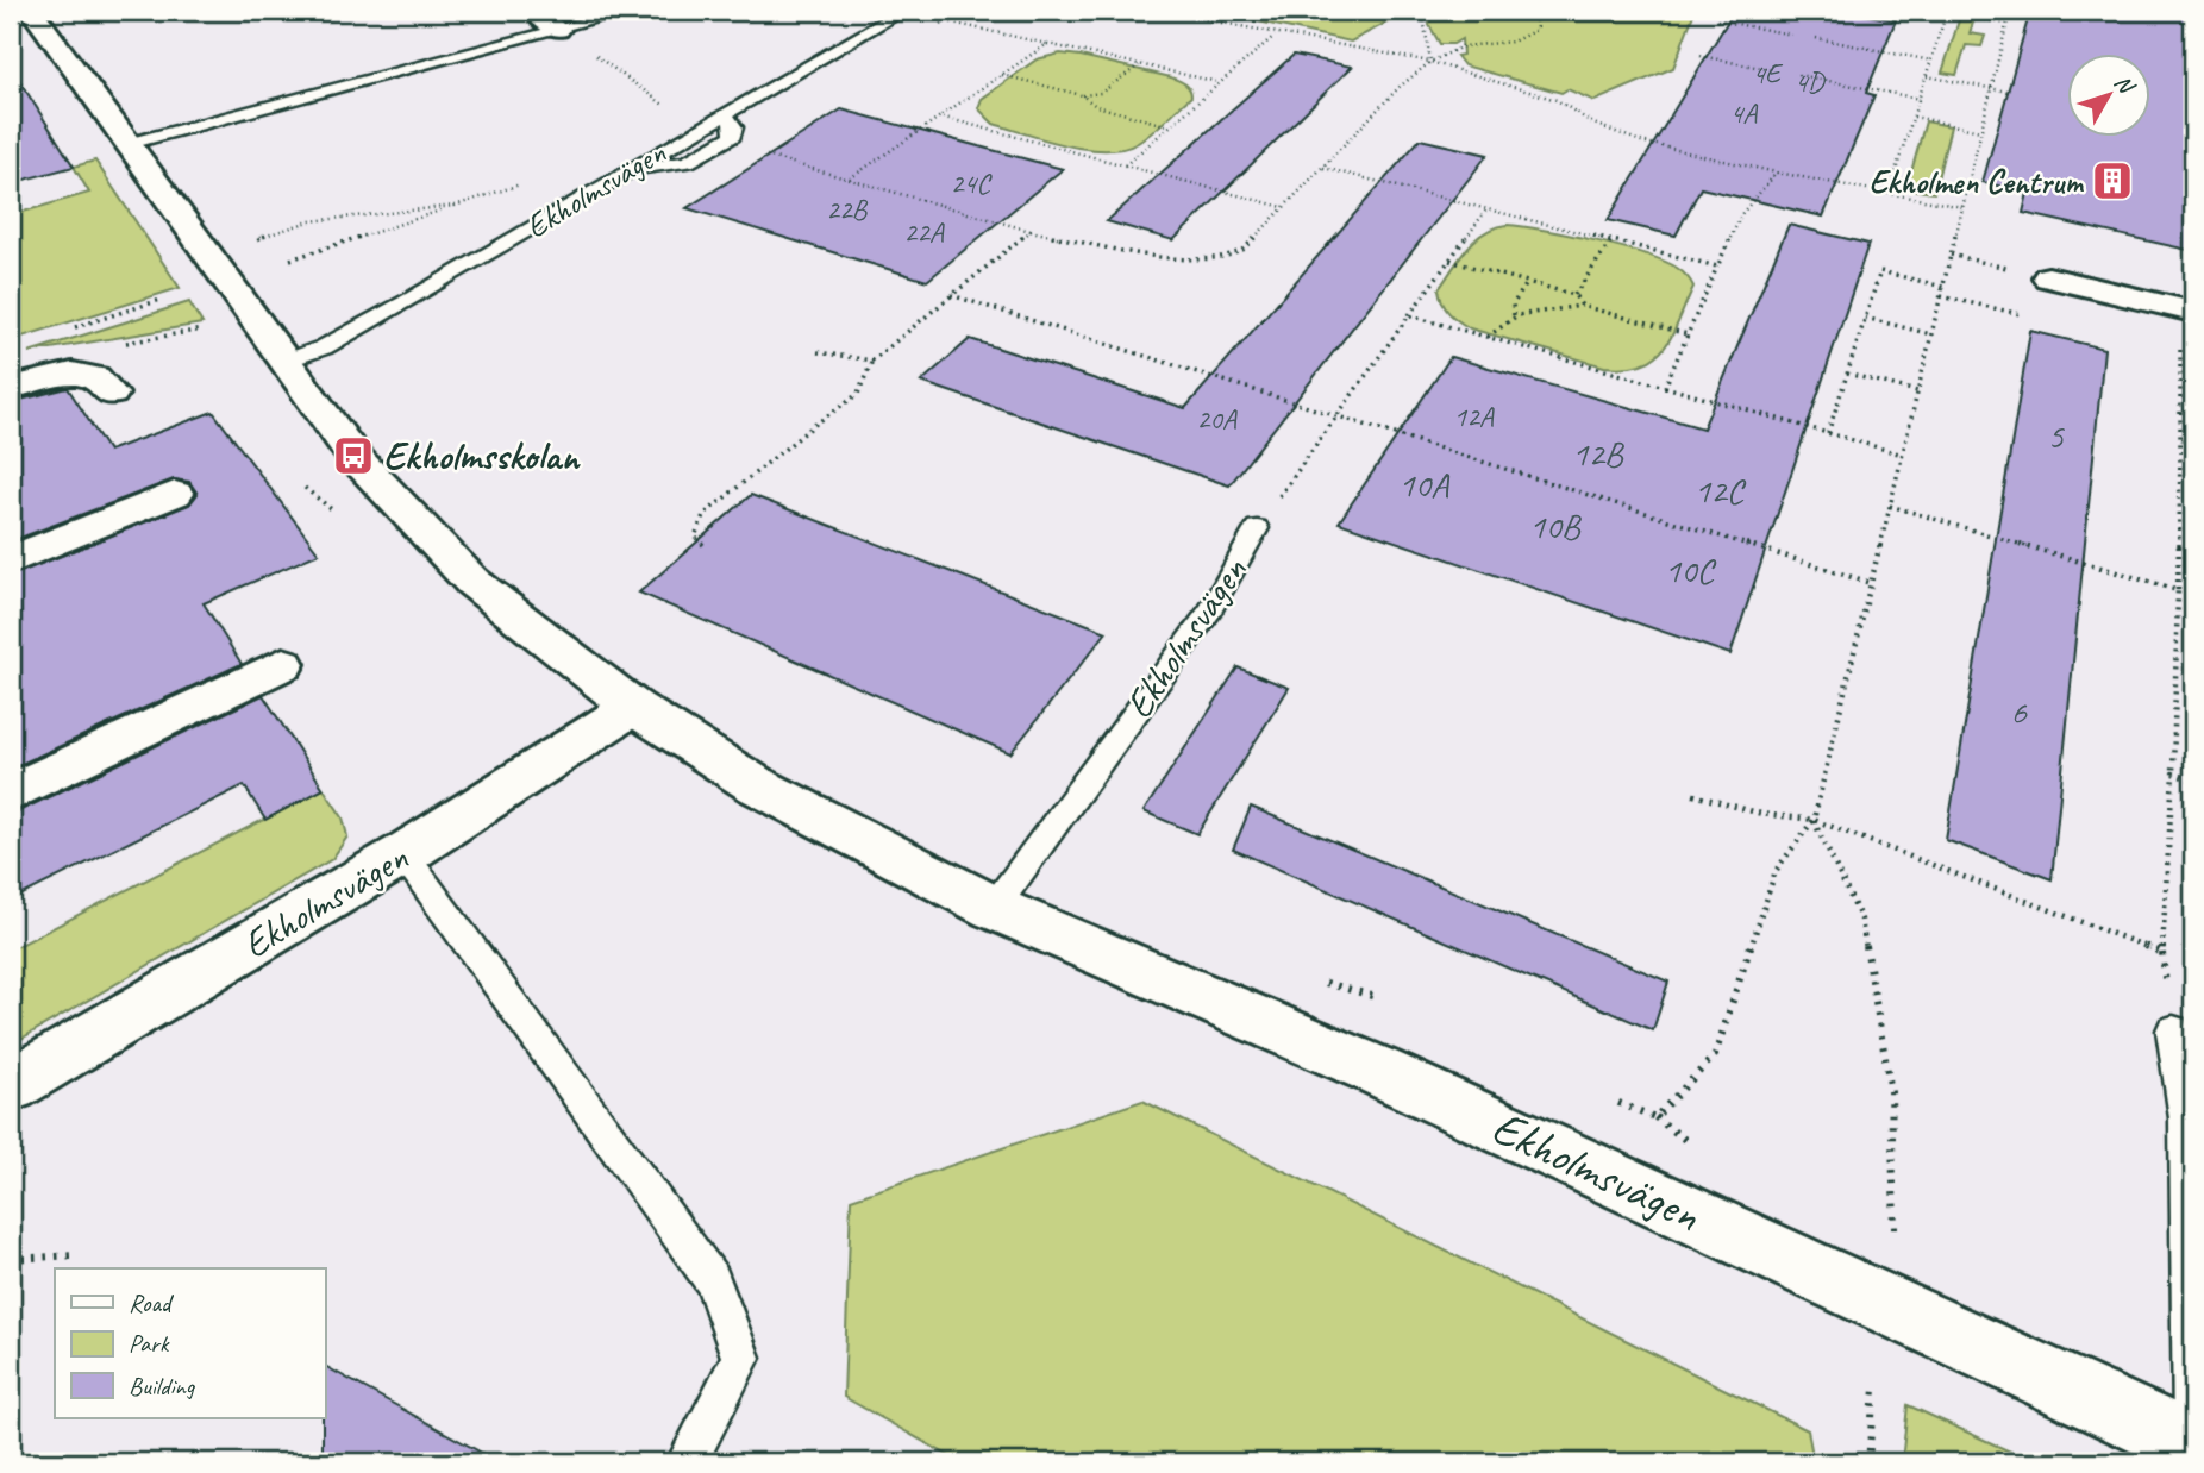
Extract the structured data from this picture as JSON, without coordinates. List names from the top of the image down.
{
  "streets": {
    "street": ["Ekholmsvägen"]
  },
  "places": {
    "building": ["Ekholmen Centrum"],
    "bus stop": ["Ekholmsskolan"]
  },
  "house_numbers": [
    "4E",
    "4D",
    "4A",
    "24C",
    "22B",
    "22A",
    "12A",
    "20A",
    "5",
    "12B",
    "10A",
    "12C",
    "10B",
    "10C",
    "6"
  ],
  "legend": ["Road", "Park", "Building"],
  "north": "top right"
}
